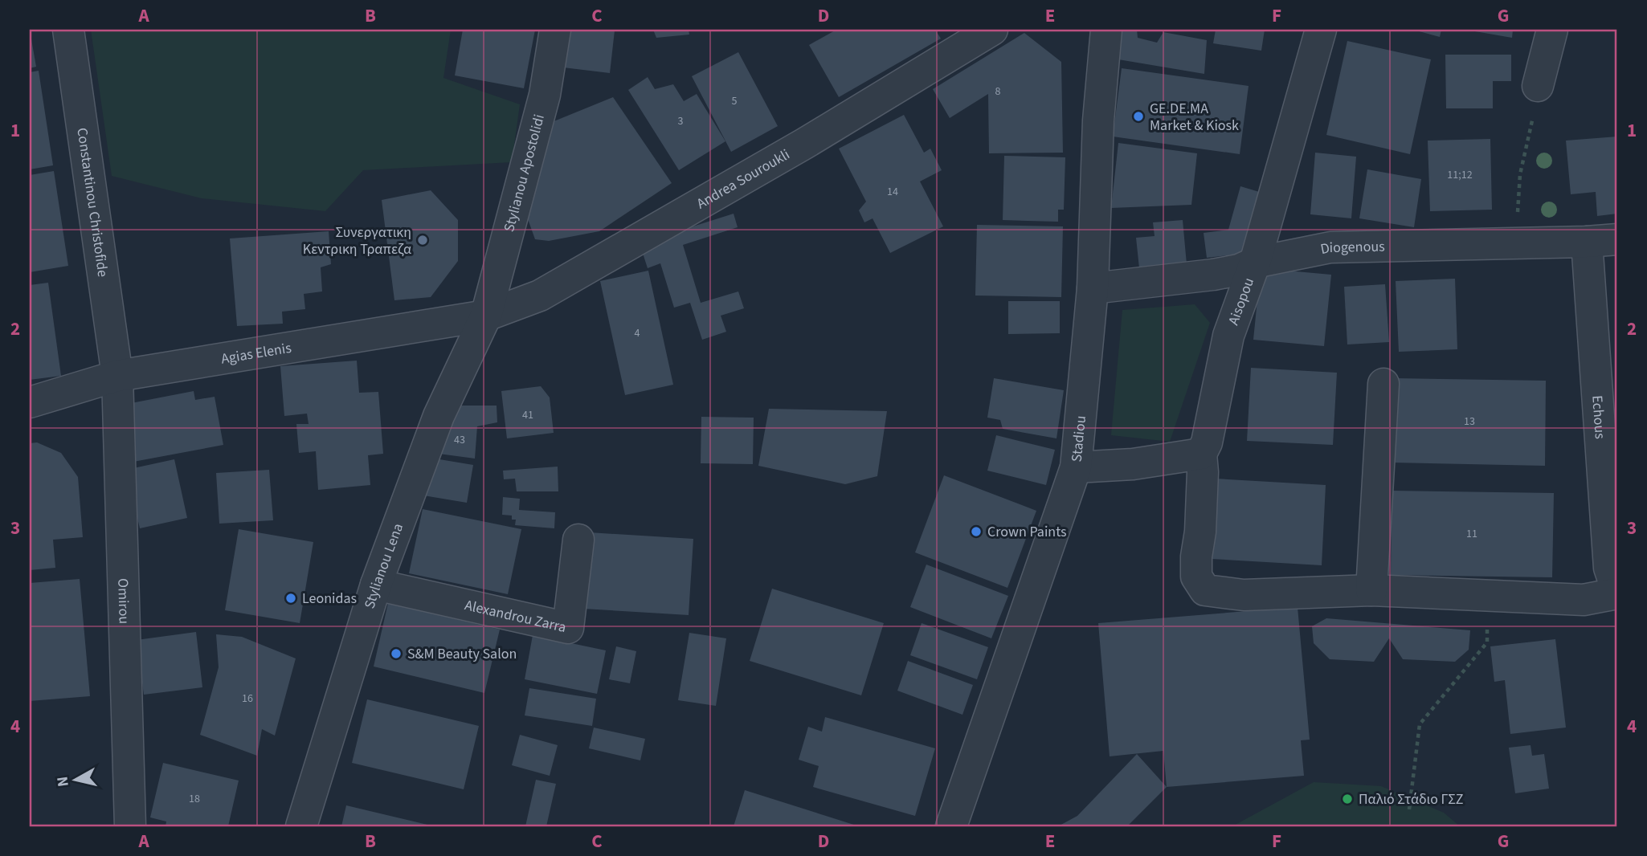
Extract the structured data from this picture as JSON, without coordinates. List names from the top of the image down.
{
  "streets": {
    "street": [
      "Stylianou Apostolidi",
      "Andrea Souroukli",
      "Constantinou Christofide",
      "Diogenous",
      "Aisopou",
      "Agias Elenis",
      "Echous",
      "Stadiou",
      "Stylianou Lena",
      "Omirou",
      "Alexandrou Zarra"
    ]
  },
  "crossings": [
    ["Stylianou Apostolidi", "Andrea Souroukli"],
    ["Stylianou Apostolidi", "Agias Elenis"],
    ["Stylianou Apostolidi", "Stylianou Lena"],
    ["Andrea Souroukli", "Agias Elenis"],
    ["Andrea Souroukli", "Stylianou Lena"],
    ["Constantinou Christofide", "Agias Elenis"],
    ["Constantinou Christofide", "Omirou"],
    ["Diogenous", "Aisopou"],
    ["Diogenous", "Echous"],
    ["Diogenous", "Stadiou"],
    ["Agias Elenis", "Stylianou Lena"],
    ["Agias Elenis", "Omirou"],
    ["Stylianou Lena", "Alexandrou Zarra"]
  ],
  "places": [
    "GE.DE.MA Market & Kiosk",
    "Συνεργατικη Κεντρικη Τραπεζα",
    "Crown Paints",
    "Leonidas",
    "S&M Beauty Salon",
    "Παλιό Στάδιο ΓΣΖ"
  ],
  "house_numbers": [
    "8",
    "5",
    "3",
    "11;12",
    "14",
    "4",
    "41",
    "13",
    "43",
    "11",
    "16",
    "18"
  ],
  "north": "left",
  "grid": {
    "columns": [
      "A",
      "B",
      "C",
      "D",
      "E",
      "F",
      "G"
    ],
    "rows": [
      "1",
      "2",
      "3",
      "4"
    ]
  }
}
